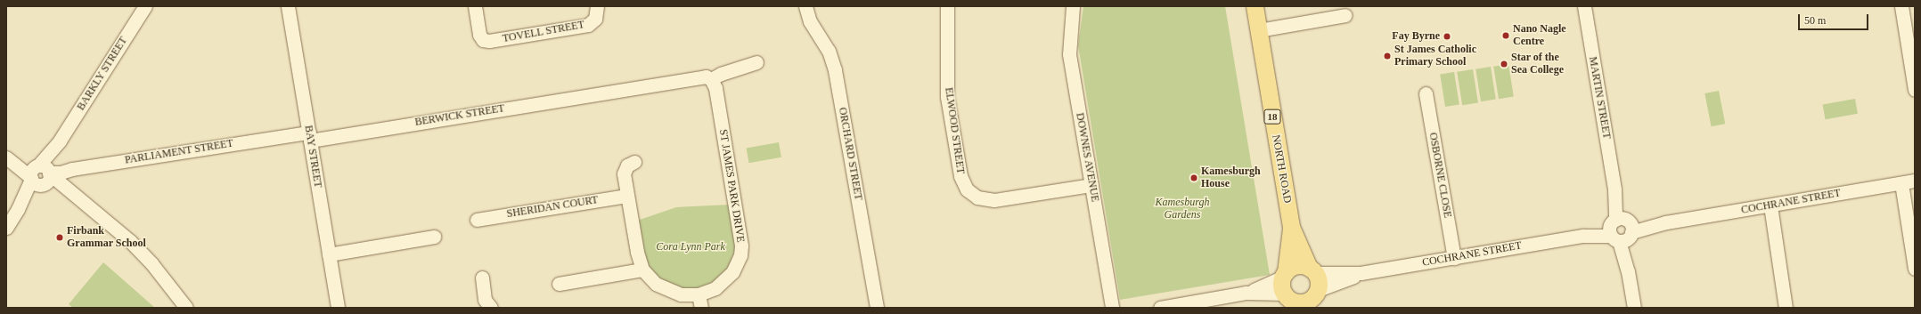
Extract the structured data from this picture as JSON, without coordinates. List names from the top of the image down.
{
  "streets": {
    "main road": ["18", "NORTH ROAD"],
    "street": [
      "TOVELL STREET",
      "BARKLY STREET",
      "MARTIN STREET",
      "BERWICK STREET",
      "ELWOOD STREET",
      "PARLIAMENT STREET",
      "ORCHARD STREET",
      "BAY STREET",
      "DOWNES AVENUE",
      "OSBORNE CLOSE",
      "ST JAMES PARK DRIVE",
      "COCHRANE STREET",
      "SHERIDAN COURT"
    ]
  },
  "crossings": [
    ["BARKLY STREET", "PARLIAMENT STREET"],
    ["MARTIN STREET", "COCHRANE STREET"],
    ["BERWICK STREET", "PARLIAMENT STREET"],
    ["BERWICK STREET", "BAY STREET"],
    ["BERWICK STREET", "ST JAMES PARK DRIVE"],
    ["18", "NORTH ROAD"],
    ["18", "COCHRANE STREET"],
    ["ELWOOD STREET", "DOWNES AVENUE"],
    ["PARLIAMENT STREET", "BAY STREET"],
    ["NORTH ROAD", "COCHRANE STREET"],
    ["OSBORNE CLOSE", "COCHRANE STREET"]
  ],
  "parks": ["Kamesburgh Gardens", "Cora Lynn Park"],
  "places": [
    "Nano Nagle Centre",
    "Fay Byrne",
    "St James Catholic Primary School",
    "Star of the Sea College",
    "Kamesburgh House",
    "Firbank Grammar School"
  ],
  "scale_bar": "50 m"
}
